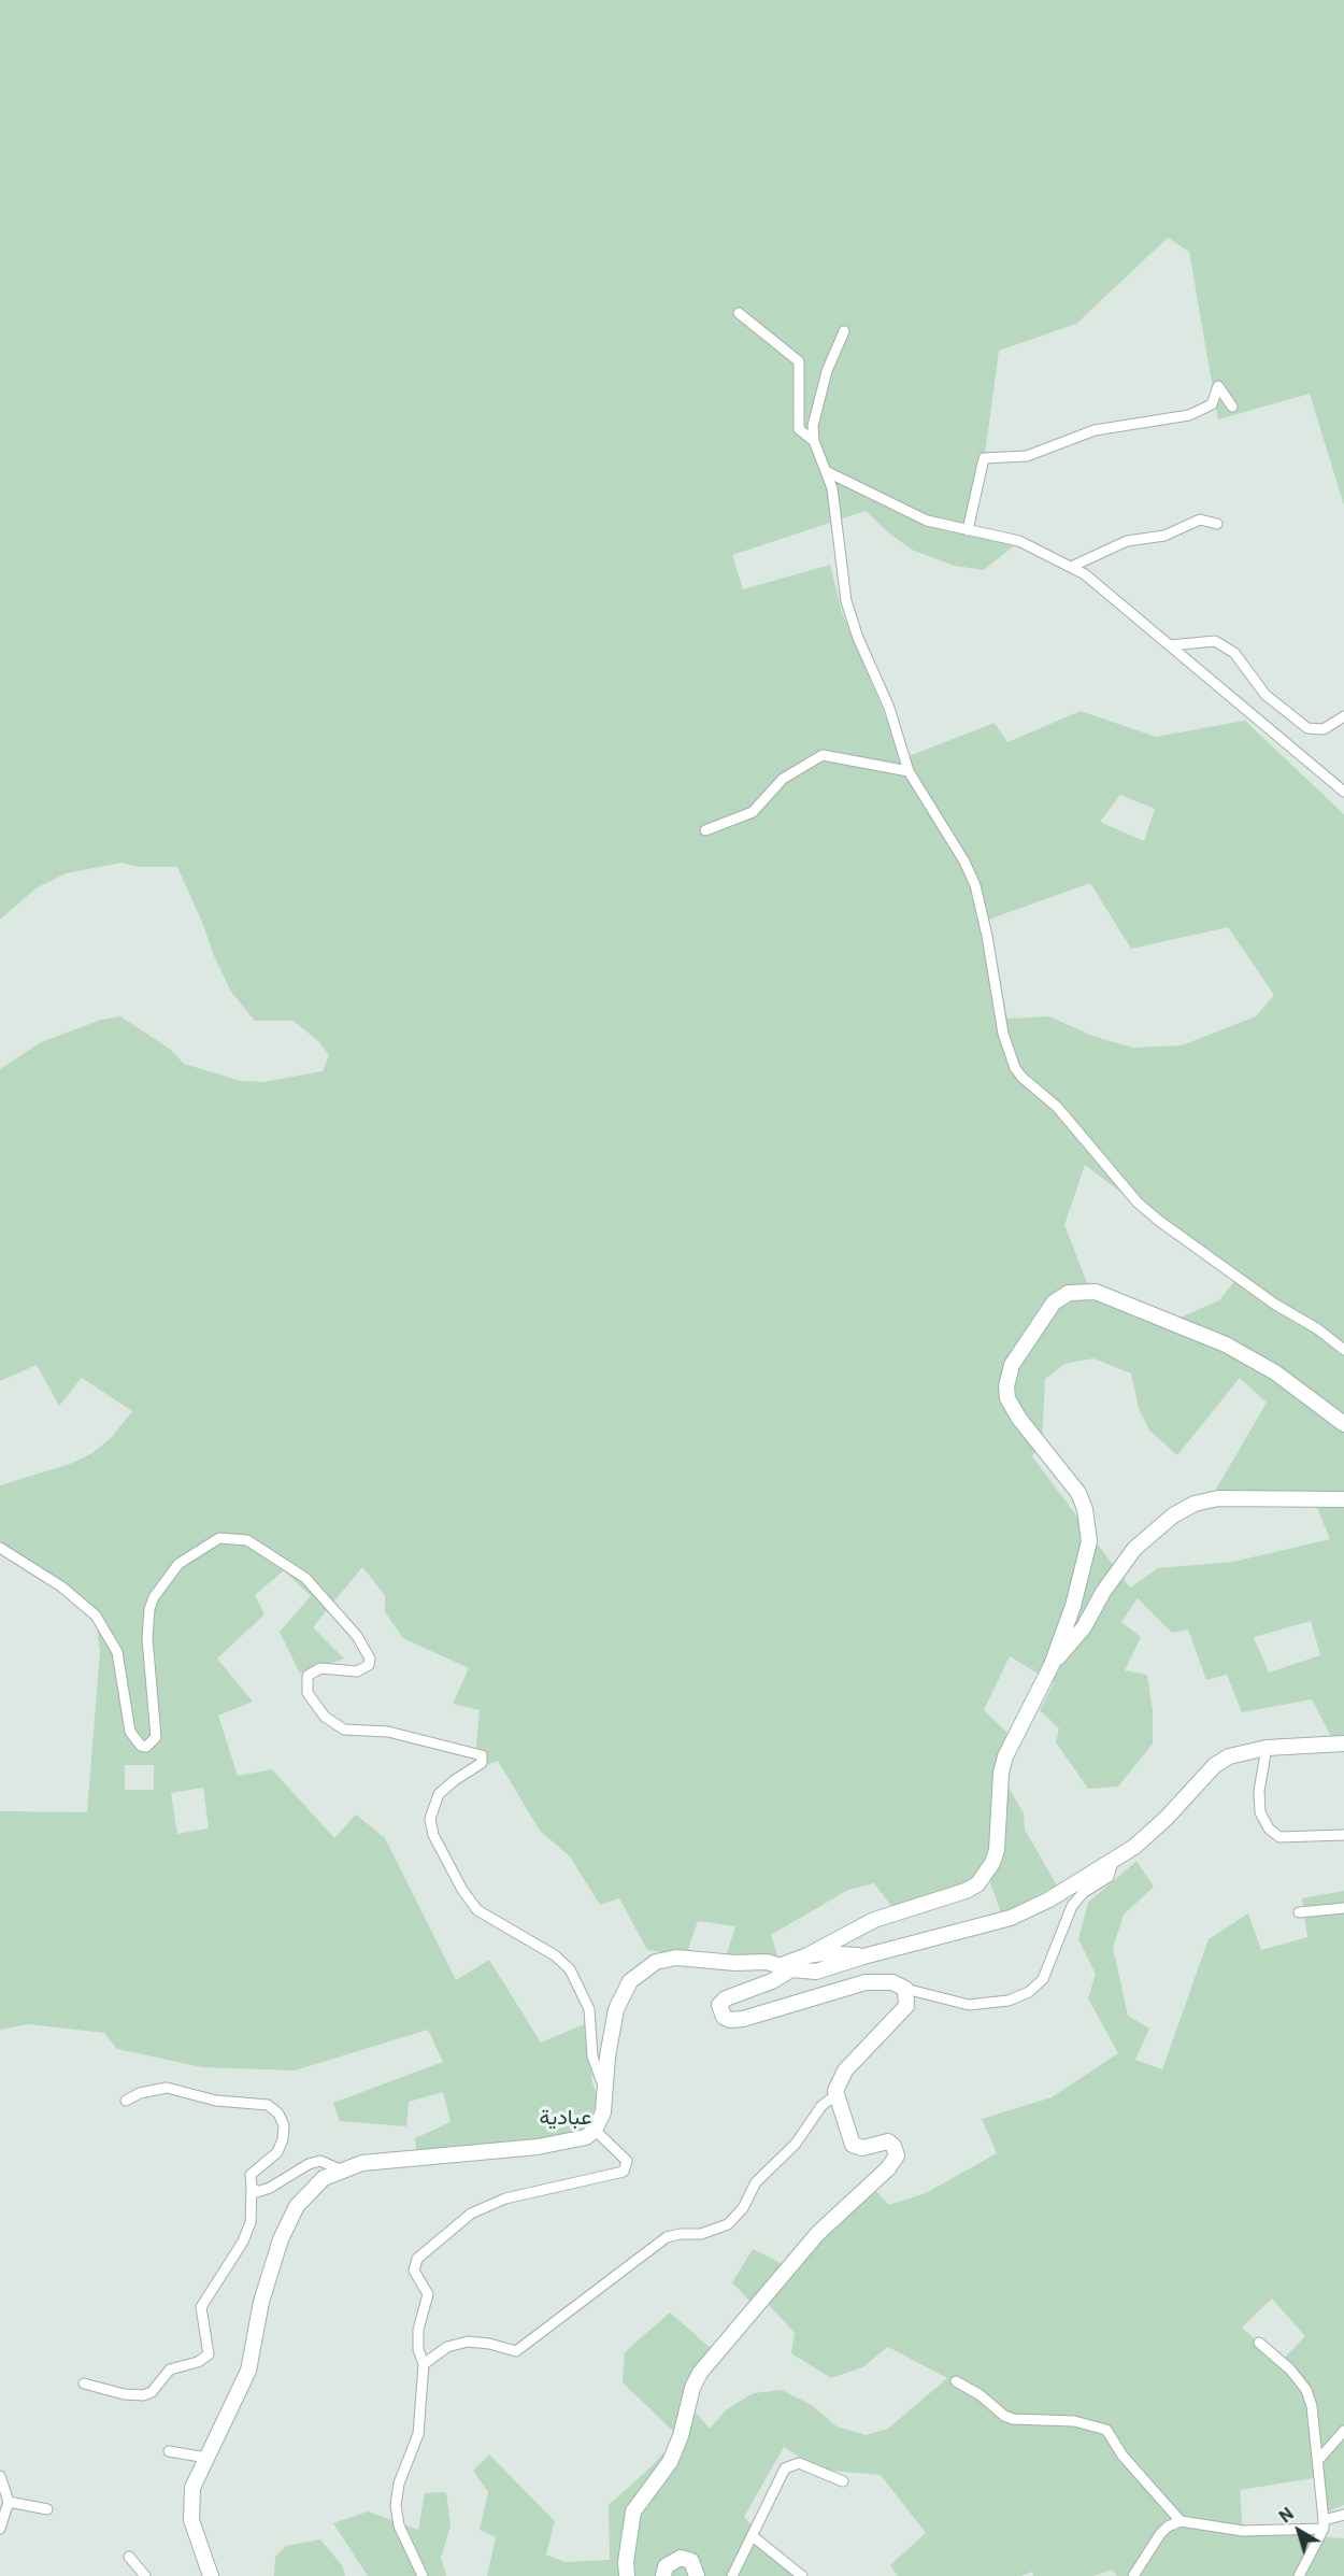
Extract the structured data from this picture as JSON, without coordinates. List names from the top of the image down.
{
  "districts": ["عبادية"],
  "north": "top left"
}
